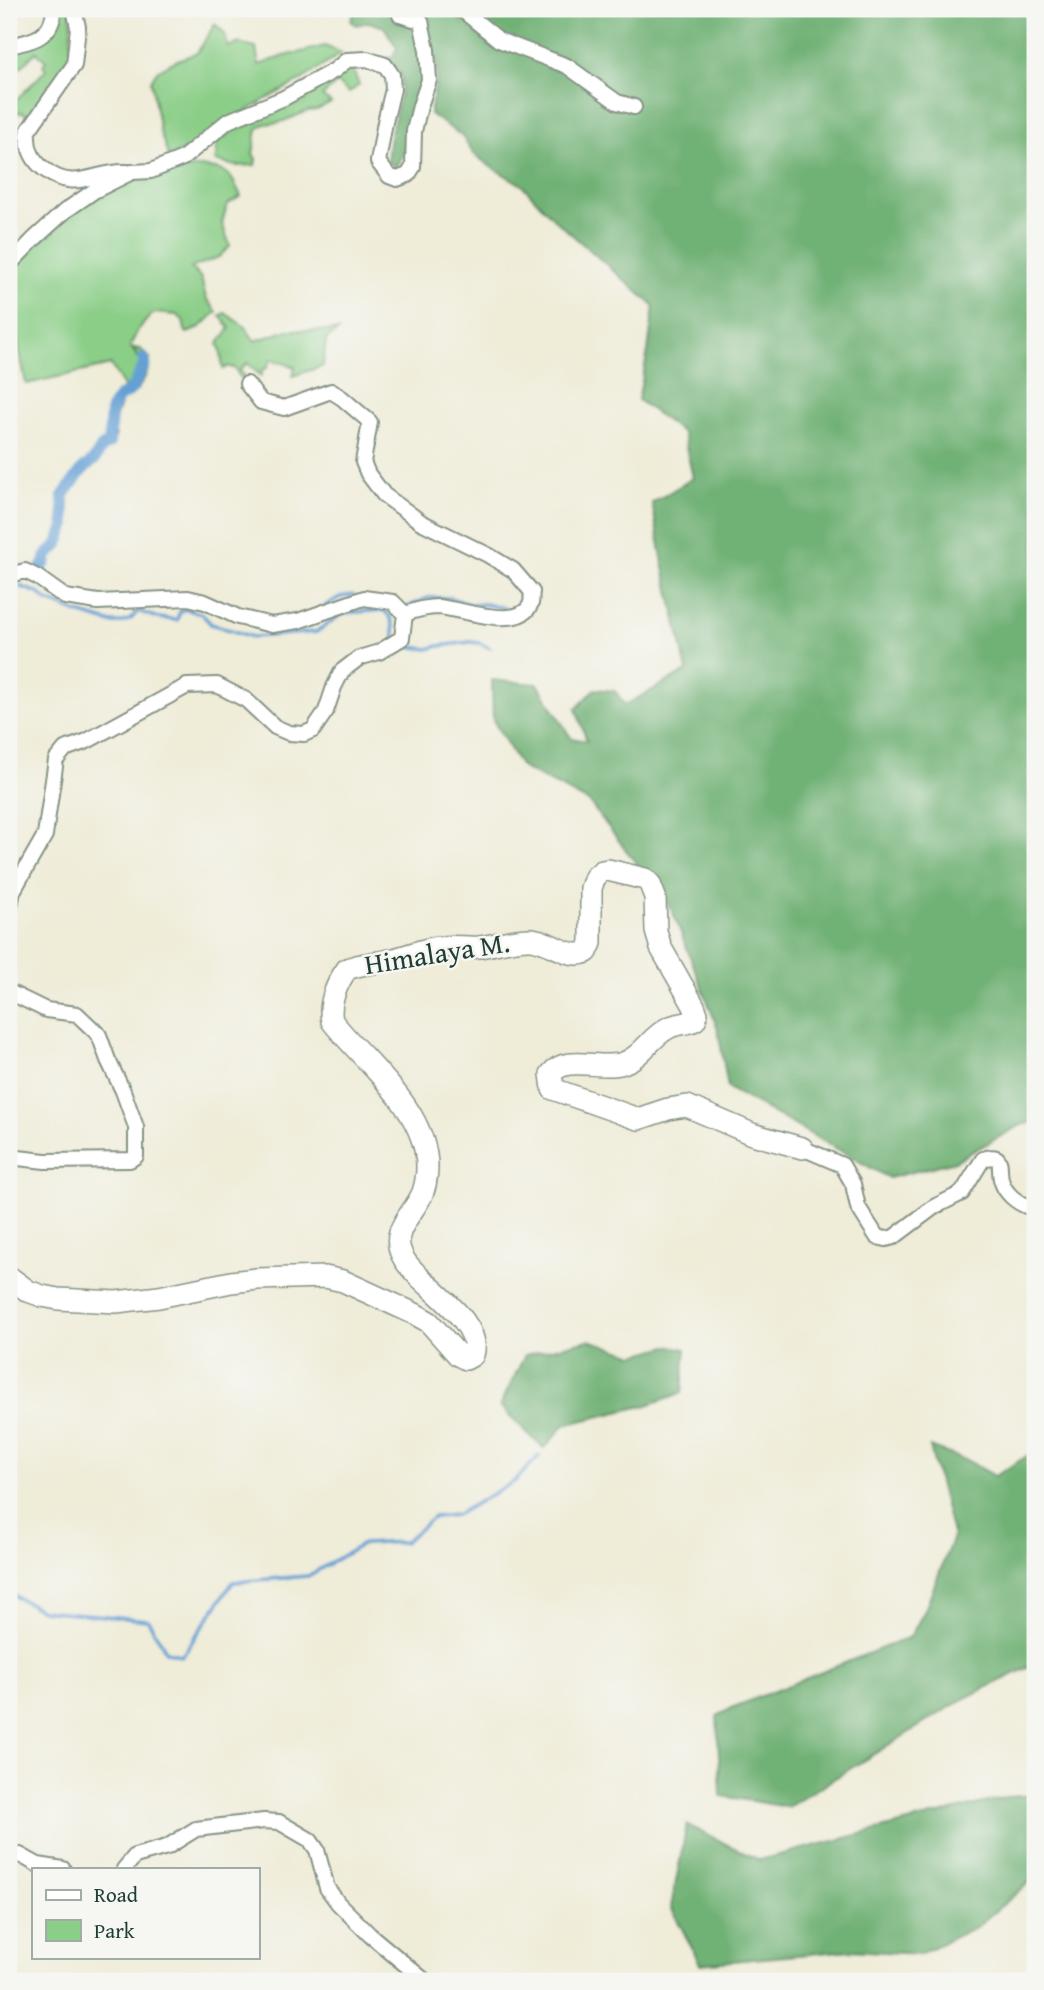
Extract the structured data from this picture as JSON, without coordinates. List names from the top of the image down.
{
  "streets": {
    "street": ["Himalaya M."]
  },
  "legend": ["Road", "Park"]
}
